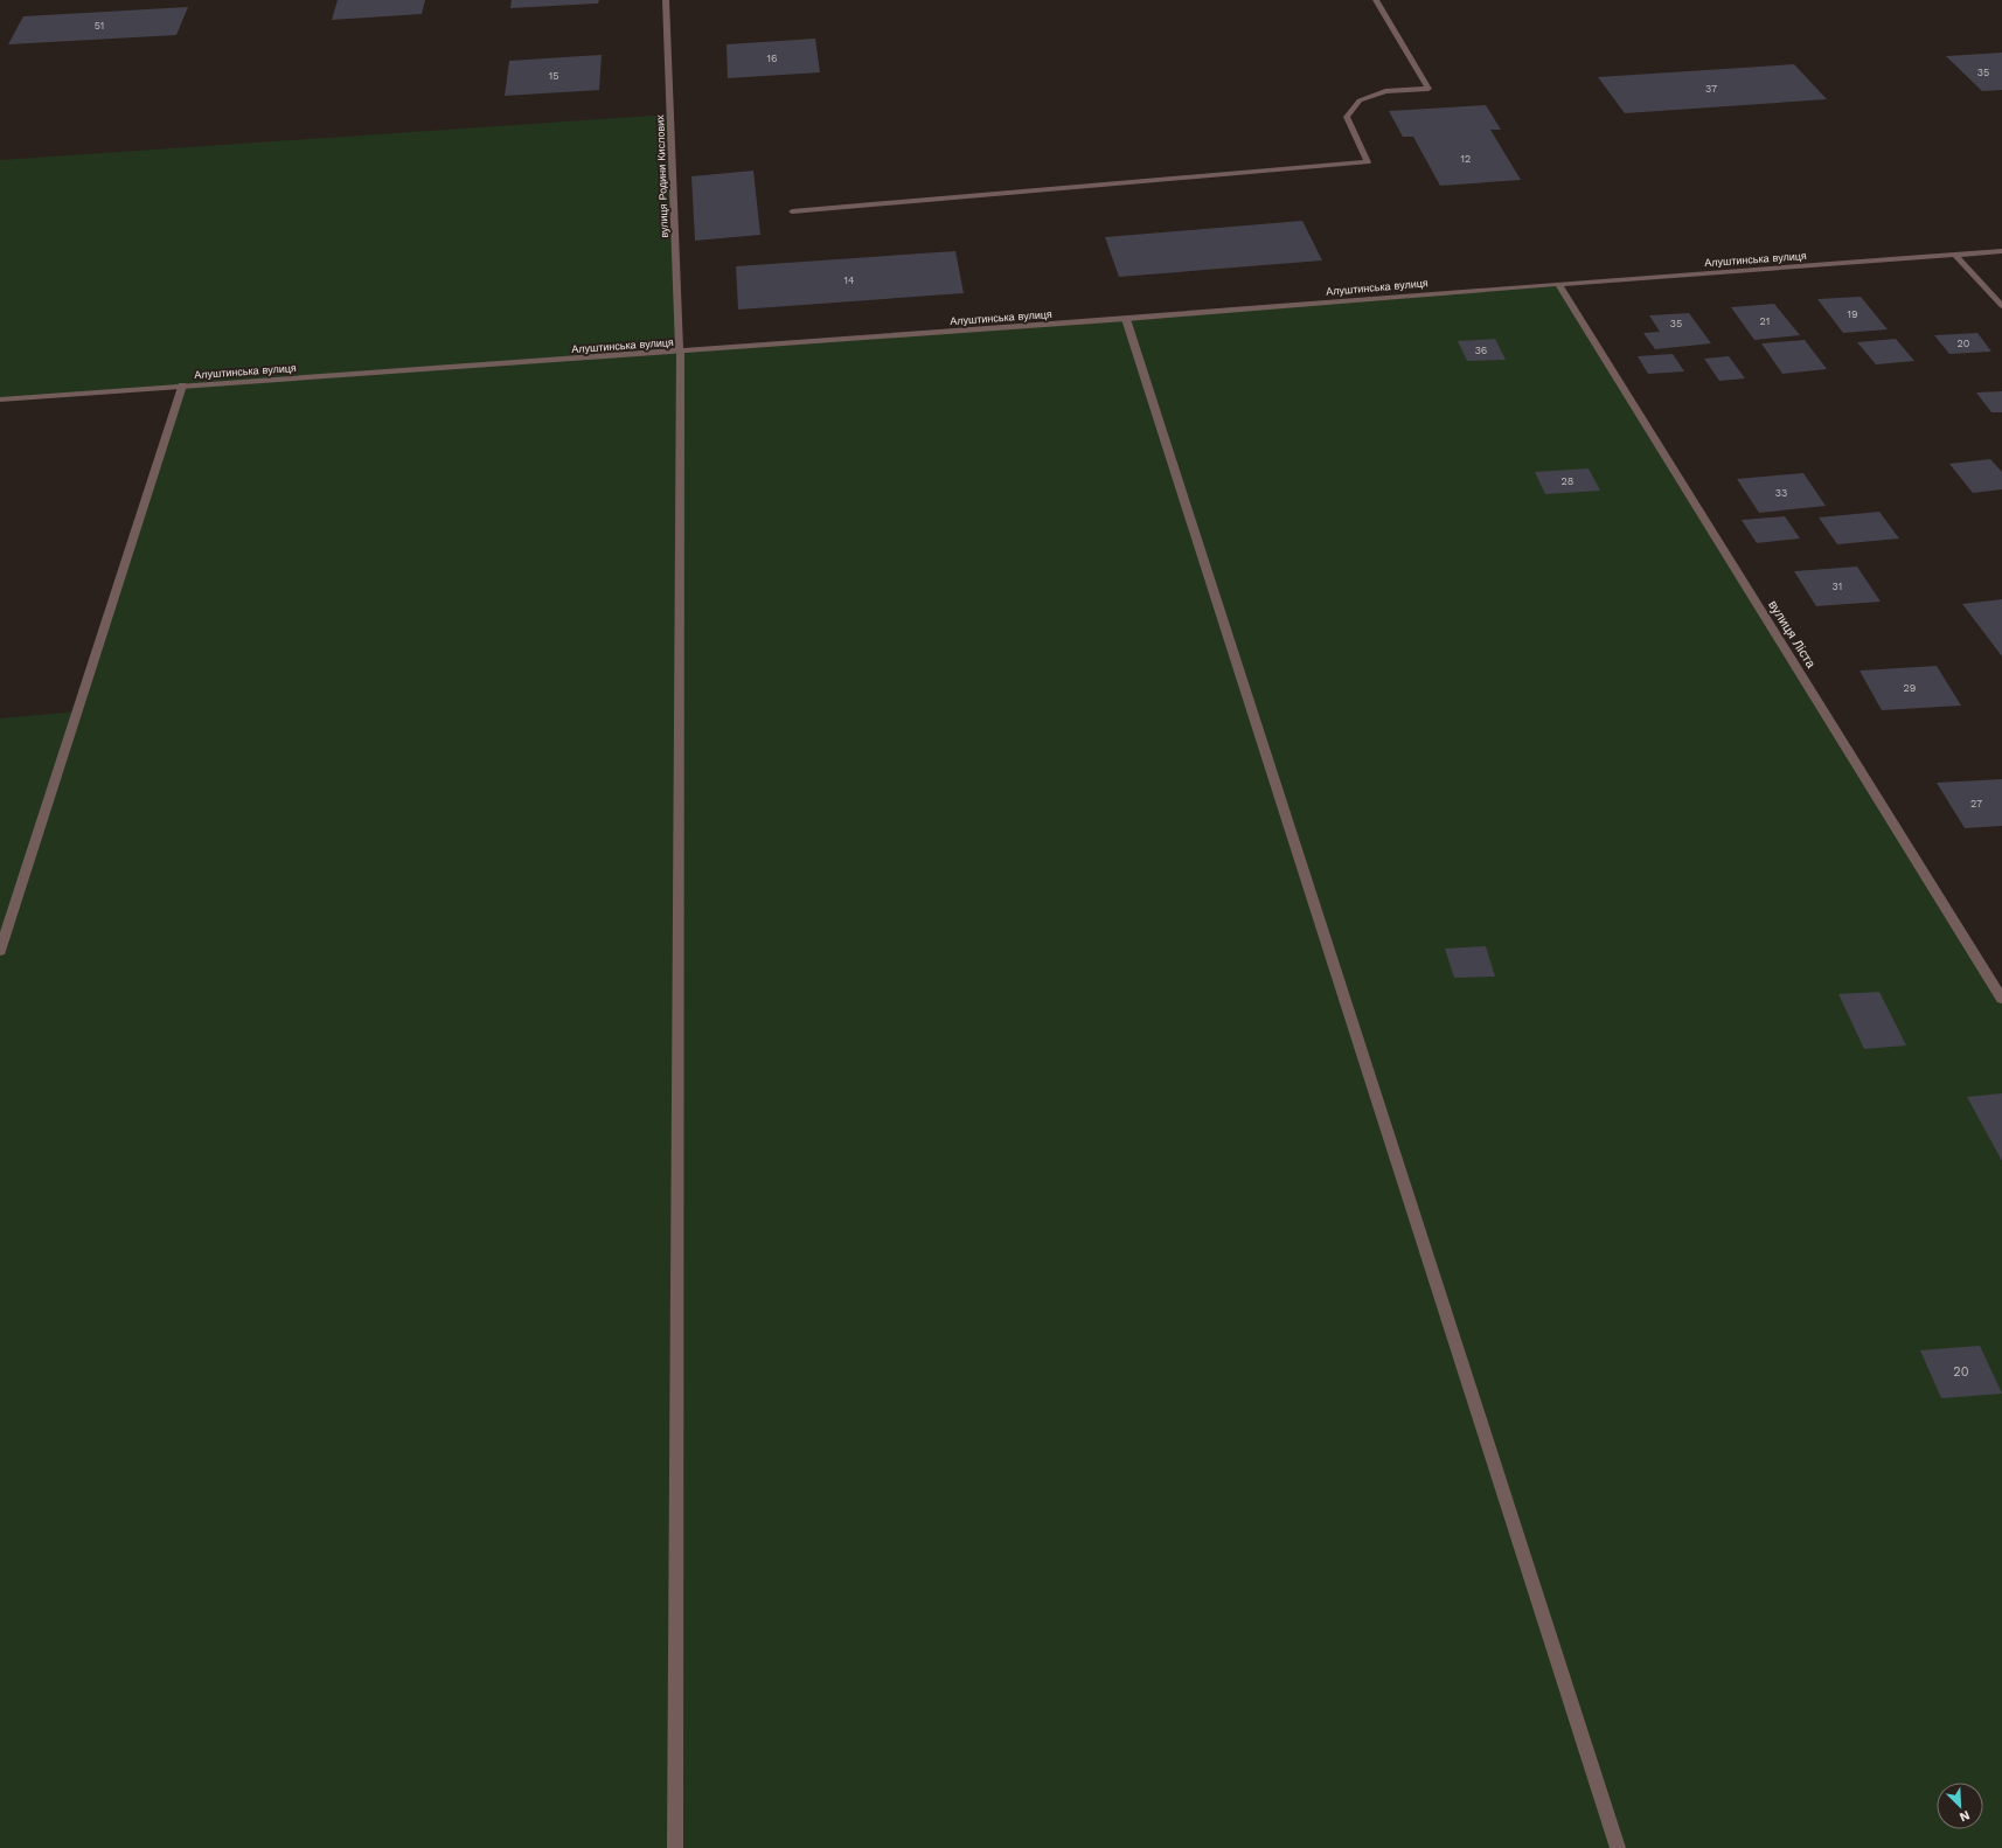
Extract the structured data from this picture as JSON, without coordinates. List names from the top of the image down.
{
  "streets": {
    "street": ["вулиця Родини Кислових", "Алуштинська вулиця", "вулиця Ліста"]
  },
  "crossings": [
    ["вулиця Родини Кислових", "Алуштинська вулиця"],
    ["Алуштинська вулиця", "вулиця Ліста"]
  ],
  "house_numbers": [
    "51",
    "16",
    "35",
    "15",
    "37",
    "12",
    "14",
    "19",
    "21",
    "35",
    "20",
    "36",
    "28",
    "33",
    "31",
    "29",
    "27",
    "20"
  ],
  "north": "bottom right"
}
